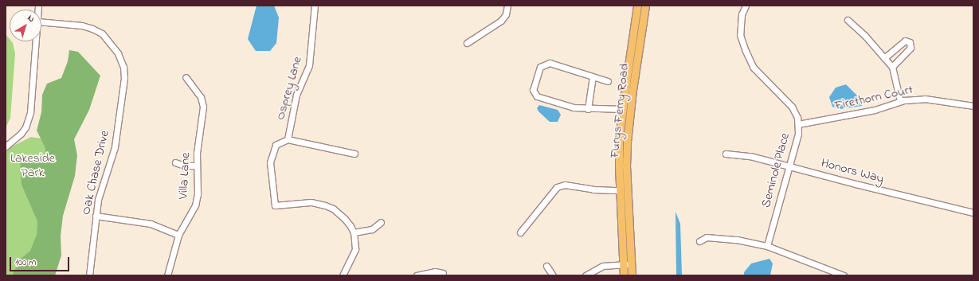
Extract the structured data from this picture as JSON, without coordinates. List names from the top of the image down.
{
  "streets": {
    "main road": ["Furys Ferry Road"],
    "street": [
      "Osprey Lane",
      "Firethorn Court",
      "Seminole Place",
      "Honors Way",
      "Oak Chase Drive",
      "Villa Lane"
    ]
  },
  "crossings": [
    ["Firethorn Court", "Seminole Place"],
    ["Seminole Place", "Honors Way"]
  ],
  "parks": ["Lakeside Park"],
  "scale_bar": "100 m",
  "north": "top right"
}
